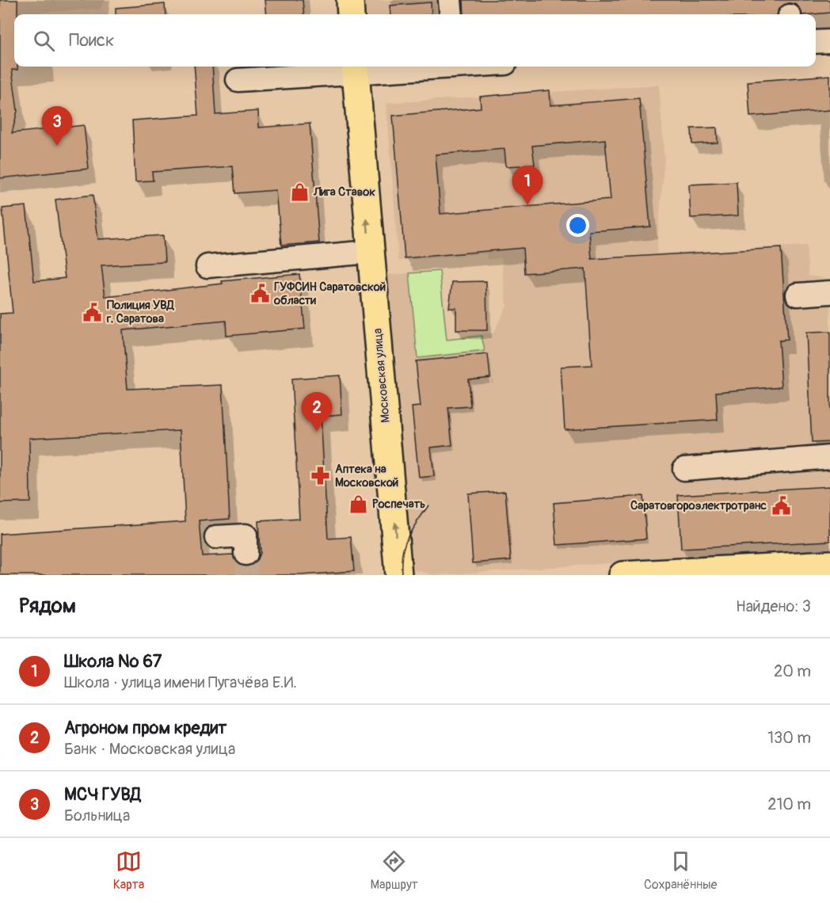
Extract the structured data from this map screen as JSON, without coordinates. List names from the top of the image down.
{
  "streets": {
    "main road": ["Московская улица"]
  },
  "one_way": ["Московская улица"],
  "places": {
    "shop": ["Лига Ставок", "Роспечать"],
    "public building": ["ГУФСИН Саратовской области", "Полиция УВД г. Саратова", "Саратовгороэлектротранс"],
    "pharmacy": ["Аптека на Московской"]
  },
  "page": {
    "search": "Поиск",
    "pins": ["3", "1", "2"],
    "heading": ["Рядом", "Найдено: 3"],
    "list": [
      {
        "mark": "1",
        "name": "Школа № 67",
        "note": "Школа · улица имени Пугачёва Е.И.",
        "value": "20 m"
      },
      {
        "mark": "2",
        "name": "Агроном пром кредит",
        "note": "Банк · Московская улица",
        "value": "130 m"
      },
      {
        "mark": "3",
        "name": "МСЧ ГУВД",
        "note": "Больница",
        "value": "210 m"
      }
    ],
    "nav": ["Карта", "Маршрут", "Сохранённые"]
  }
}
